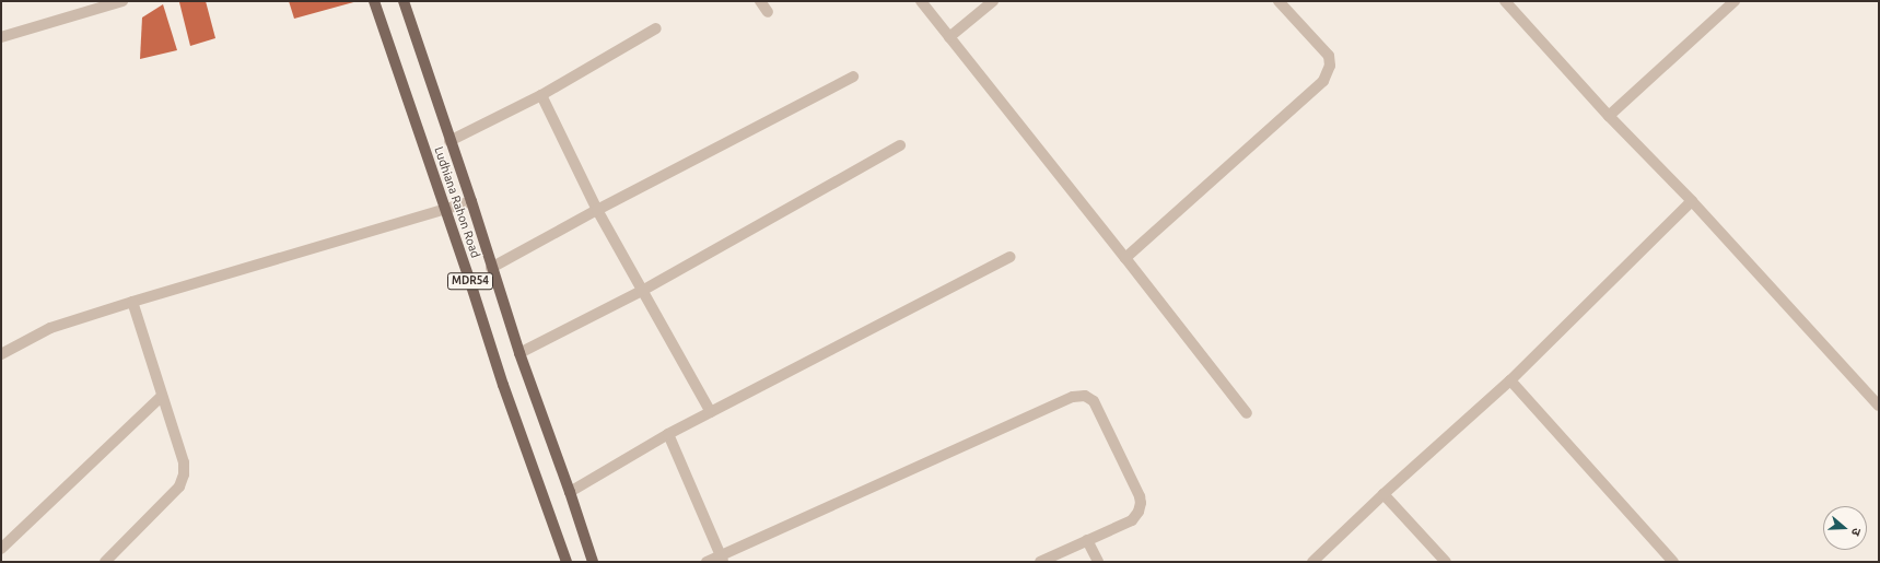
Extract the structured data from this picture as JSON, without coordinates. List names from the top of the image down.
{
  "streets": {
    "main road": ["Ludhiana Rahon Road", "MDR54"]
  },
  "north": "right"
}
